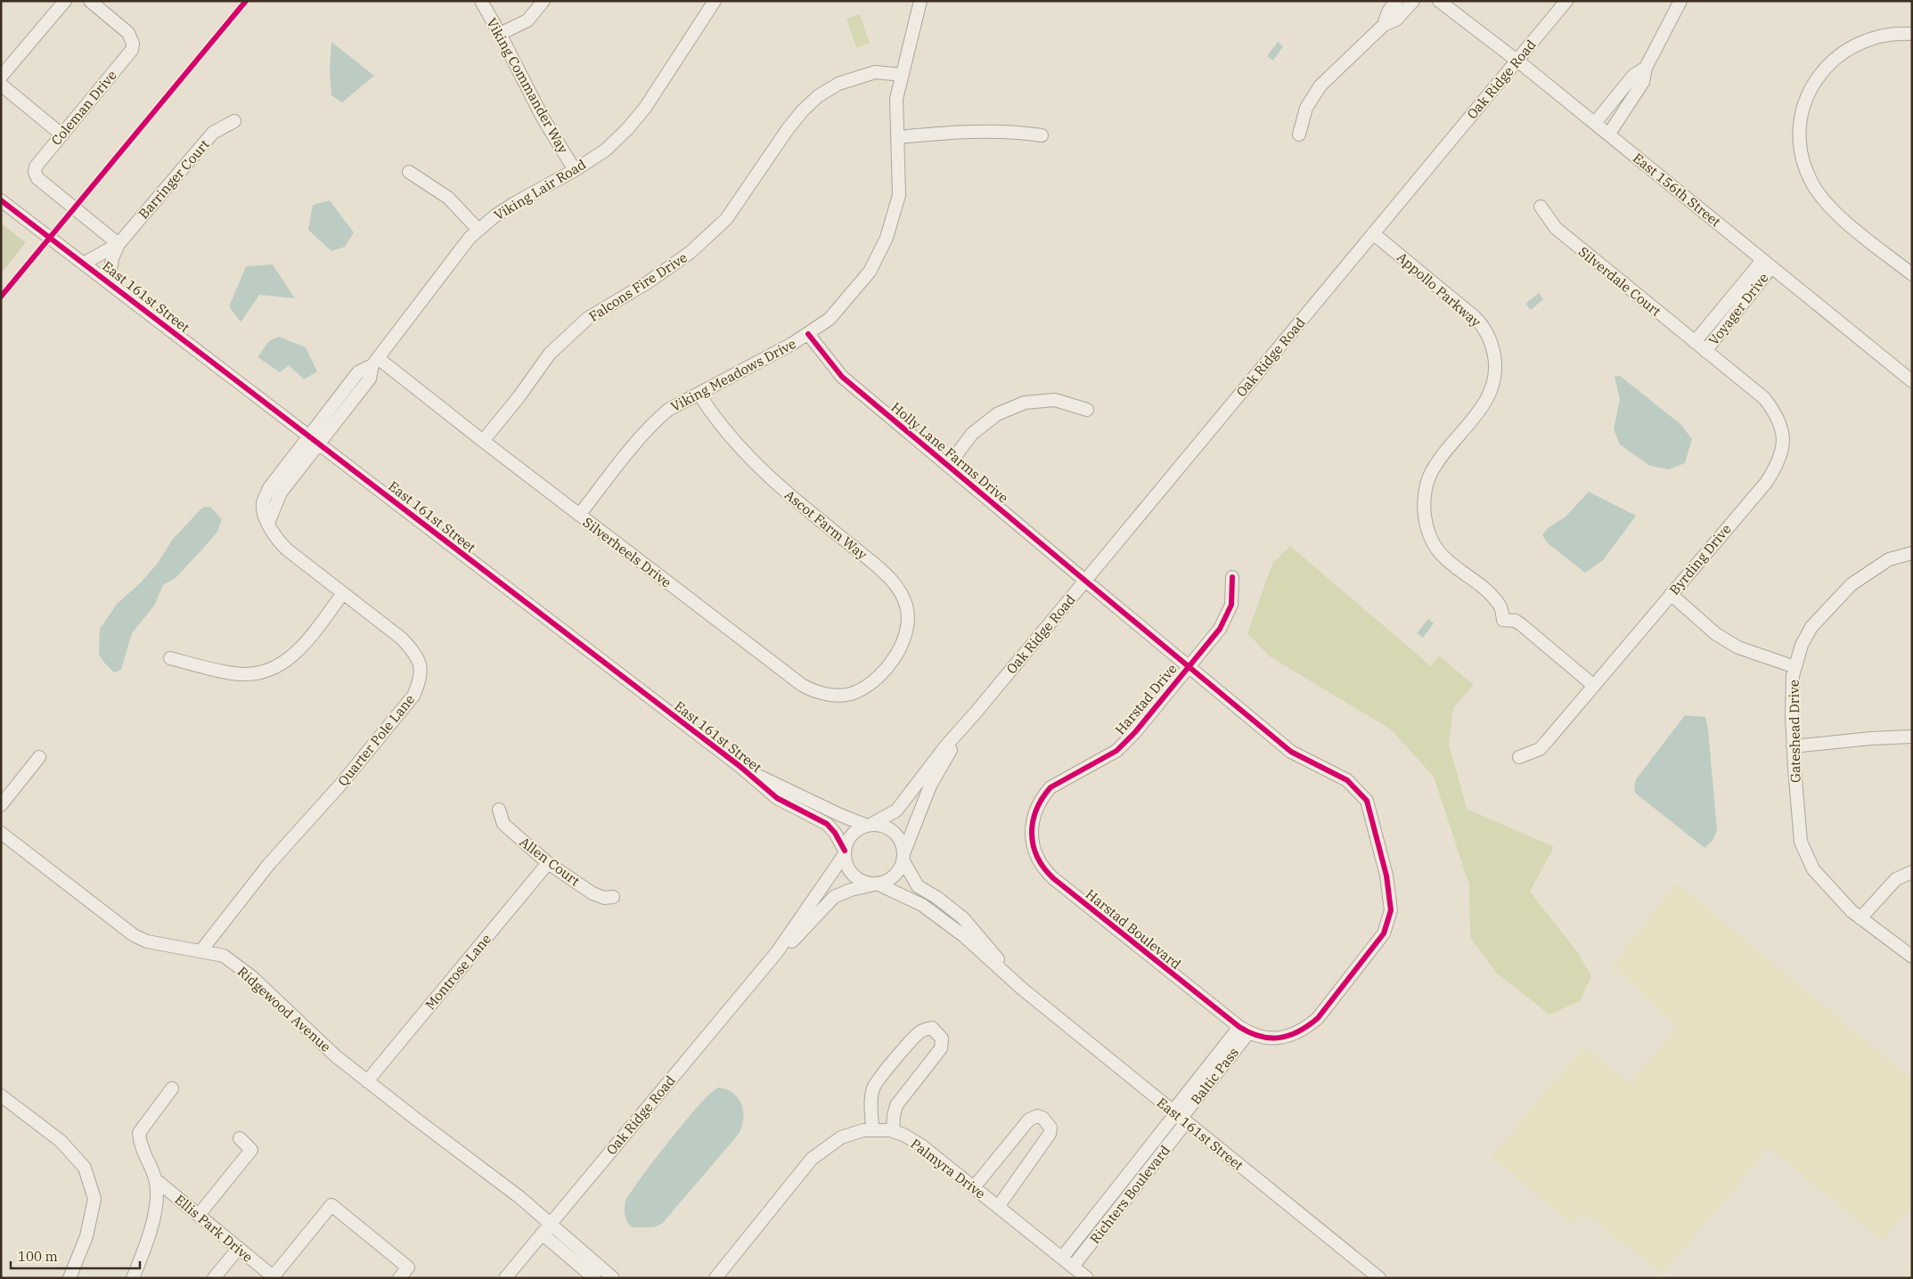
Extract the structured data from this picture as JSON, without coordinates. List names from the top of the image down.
{
  "streets": {
    "street": [
      "Oak Ridge Road",
      "Viking Commander Way",
      "Coleman Drive",
      "Barringer Court",
      "Viking Lair Road",
      "East 156th Street",
      "Silverdale Court",
      "Falcons Fire Drive",
      "Appollo Parkway",
      "East 161st Street",
      "Voyager Drive",
      "Viking Meadows Drive",
      "Holly Lane Farms Drive",
      "Ascot Farm Way",
      "Silverheels Drive",
      "Byrding Drive",
      "Harstad Drive",
      "Gateshead Drive",
      "Quarter Pole Lane",
      "Allen Court",
      "Harstad Boulevard",
      "Montrose Lane",
      "Ridgewood Avenue",
      "Baltic Pass",
      "Palmyra Drive",
      "Richters Boulevard",
      "Ellis Park Drive"
    ]
  },
  "crossings": [
    ["Oak Ridge Road", "East 156th Street"],
    ["Oak Ridge Road", "Appollo Parkway"],
    ["Oak Ridge Road", "East 161st Street"],
    ["Oak Ridge Road", "Holly Lane Farms Drive"],
    ["Oak Ridge Road", "Ridgewood Avenue"],
    ["Viking Commander Way", "Viking Lair Road"],
    ["Coleman Drive", "Barringer Court"],
    ["Barringer Court", "East 161st Street"],
    ["Viking Lair Road", "East 161st Street"],
    ["Viking Lair Road", "Silverheels Drive"],
    ["Viking Lair Road", "Quarter Pole Lane"],
    ["East 156th Street", "Voyager Drive"],
    ["Silverdale Court", "Voyager Drive"],
    ["Silverdale Court", "Byrding Drive"],
    ["Falcons Fire Drive", "Viking Meadows Drive"],
    ["Falcons Fire Drive", "Silverheels Drive"],
    ["Appollo Parkway", "Byrding Drive"],
    ["East 161st Street", "Quarter Pole Lane"],
    ["East 161st Street", "Baltic Pass"],
    ["East 161st Street", "Richters Boulevard"],
    ["Voyager Drive", "Byrding Drive"],
    ["Viking Meadows Drive", "Holly Lane Farms Drive"],
    ["Viking Meadows Drive", "Ascot Farm Way"],
    ["Viking Meadows Drive", "Silverheels Drive"],
    ["Holly Lane Farms Drive", "Harstad Drive"],
    ["Holly Lane Farms Drive", "Harstad Boulevard"],
    ["Holly Lane Farms Drive", "Baltic Pass"],
    ["Ascot Farm Way", "Silverheels Drive"],
    ["Silverheels Drive", "Quarter Pole Lane"],
    ["Harstad Drive", "Harstad Boulevard"],
    ["Quarter Pole Lane", "Ridgewood Avenue"],
    ["Allen Court", "Montrose Lane"],
    ["Harstad Boulevard", "Baltic Pass"],
    ["Montrose Lane", "Ridgewood Avenue"],
    ["Baltic Pass", "Richters Boulevard"],
    ["Palmyra Drive", "Richters Boulevard"]
  ],
  "scale_bar": "100 m"
}
